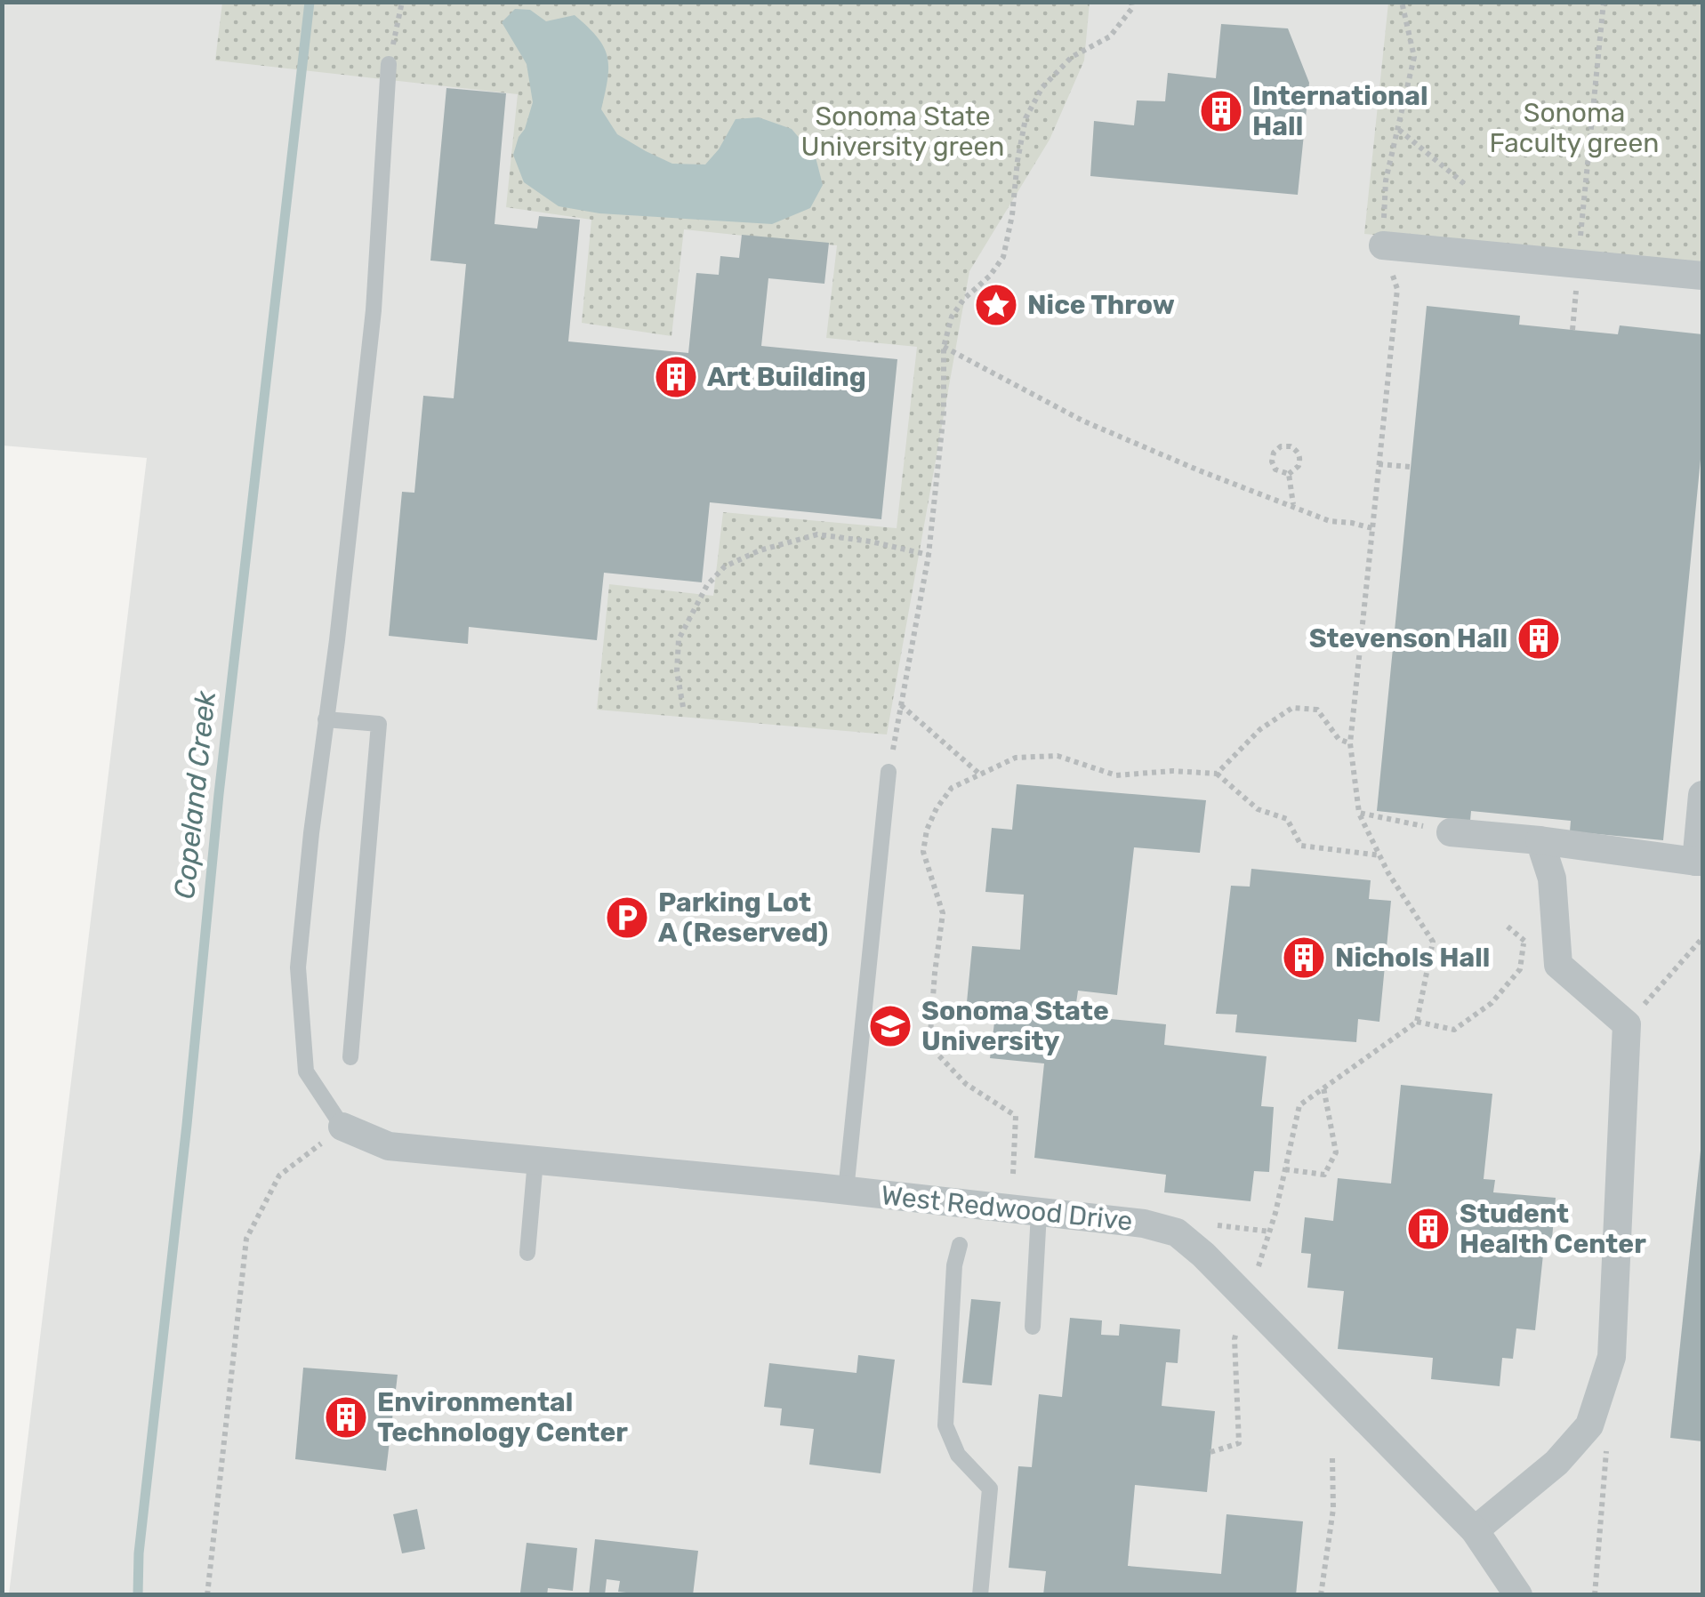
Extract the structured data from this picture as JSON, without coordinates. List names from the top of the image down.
{
  "streets": {
    "street": ["West Redwood Drive"]
  },
  "water": ["Copeland Creek"],
  "parks": ["Sonoma Faculty green", "Sonoma State University green"],
  "places": {
    "building": [
      "International Hall",
      "Art Building",
      "Stevenson Hall",
      "Nichols Hall",
      "Student Health Center",
      "Environmental Technology Center"
    ],
    "place": ["Nice Throw"],
    "parking": ["Parking Lot A (Reserved)"],
    "school or university": ["Sonoma State University"]
  }
}
